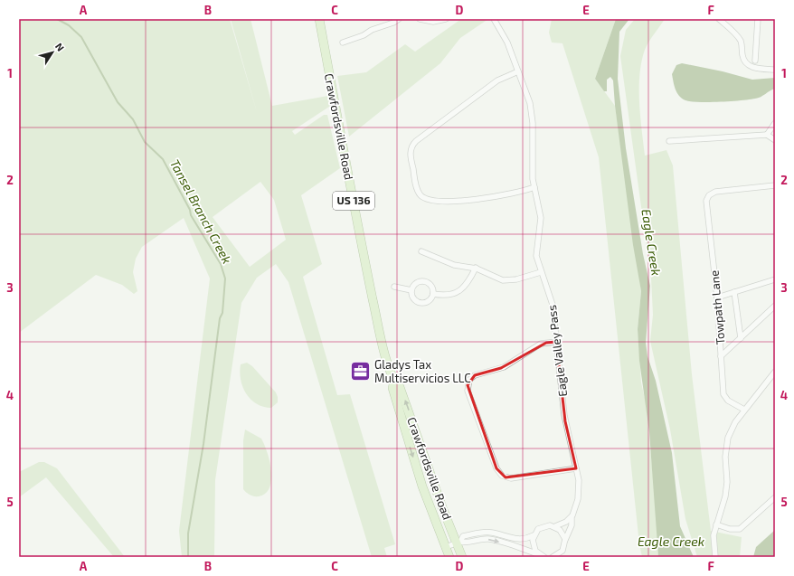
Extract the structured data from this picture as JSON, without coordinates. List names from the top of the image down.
{
  "streets": {
    "main road": ["Crawfordsville Road", "US 136"],
    "street": ["Towpath Lane", "Eagle Valley Pass"]
  },
  "water": ["Tansel Branch Creek", "Eagle Creek"],
  "places": {
    "office": ["Gladys Tax Multiservicios LLC"]
  },
  "north": "top right",
  "grid": {
    "columns": [
      "A",
      "B",
      "C",
      "D",
      "E",
      "F"
    ],
    "rows": [
      "1",
      "2",
      "3",
      "4",
      "5"
    ]
  }
}
